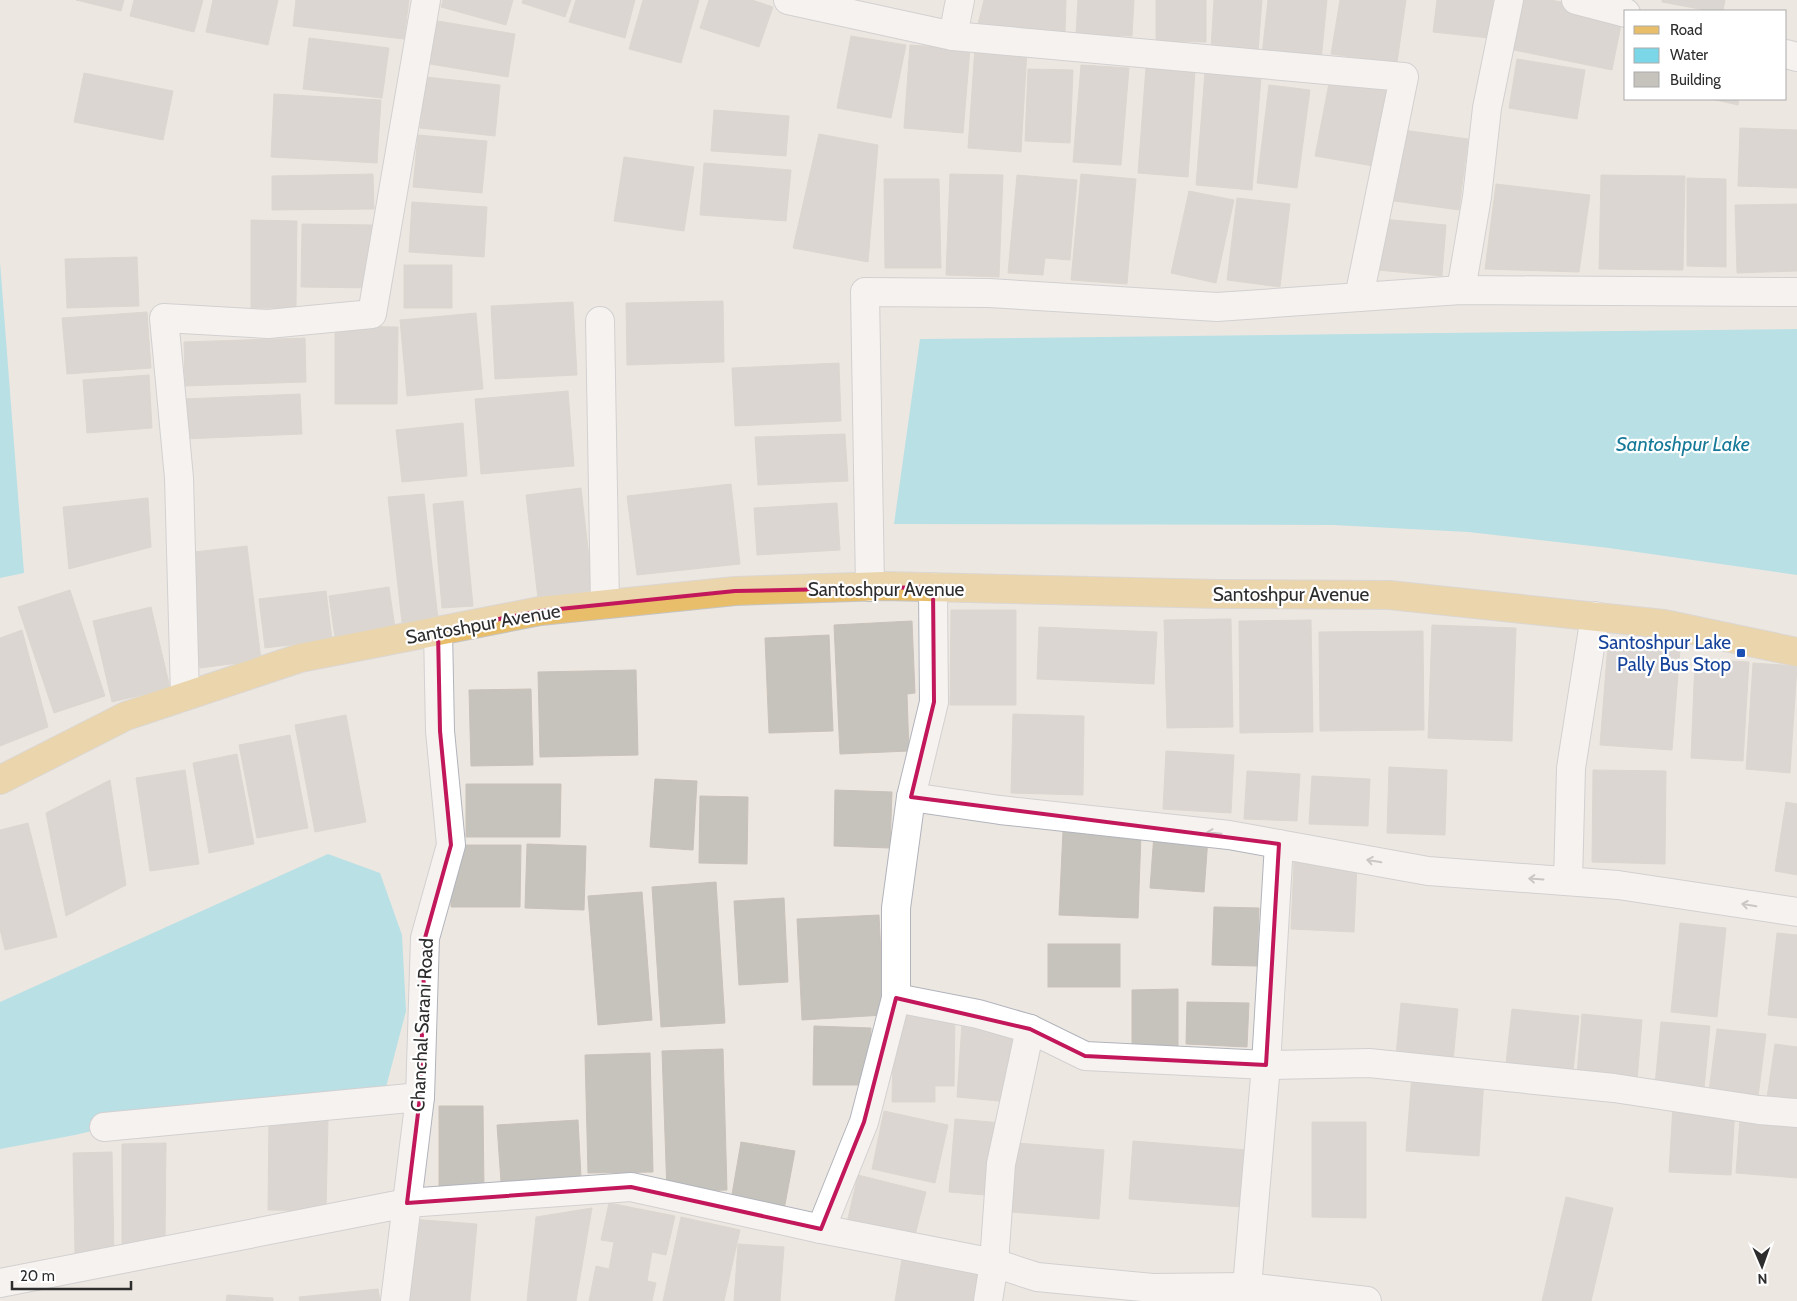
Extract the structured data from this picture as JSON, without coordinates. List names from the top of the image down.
{
  "streets": {
    "main road": ["Santoshpur Avenue"],
    "street": ["Chanchal Sarani Road"]
  },
  "crossings": [
    ["Santoshpur Avenue", "Chanchal Sarani Road"]
  ],
  "water": ["Santoshpur Lake"],
  "places": {
    "transit": ["Santoshpur Lake Pally Bus Stop"]
  },
  "legend": ["Road", "Water", "Building"],
  "scale_bar": "20 m",
  "north": "bottom"
}
